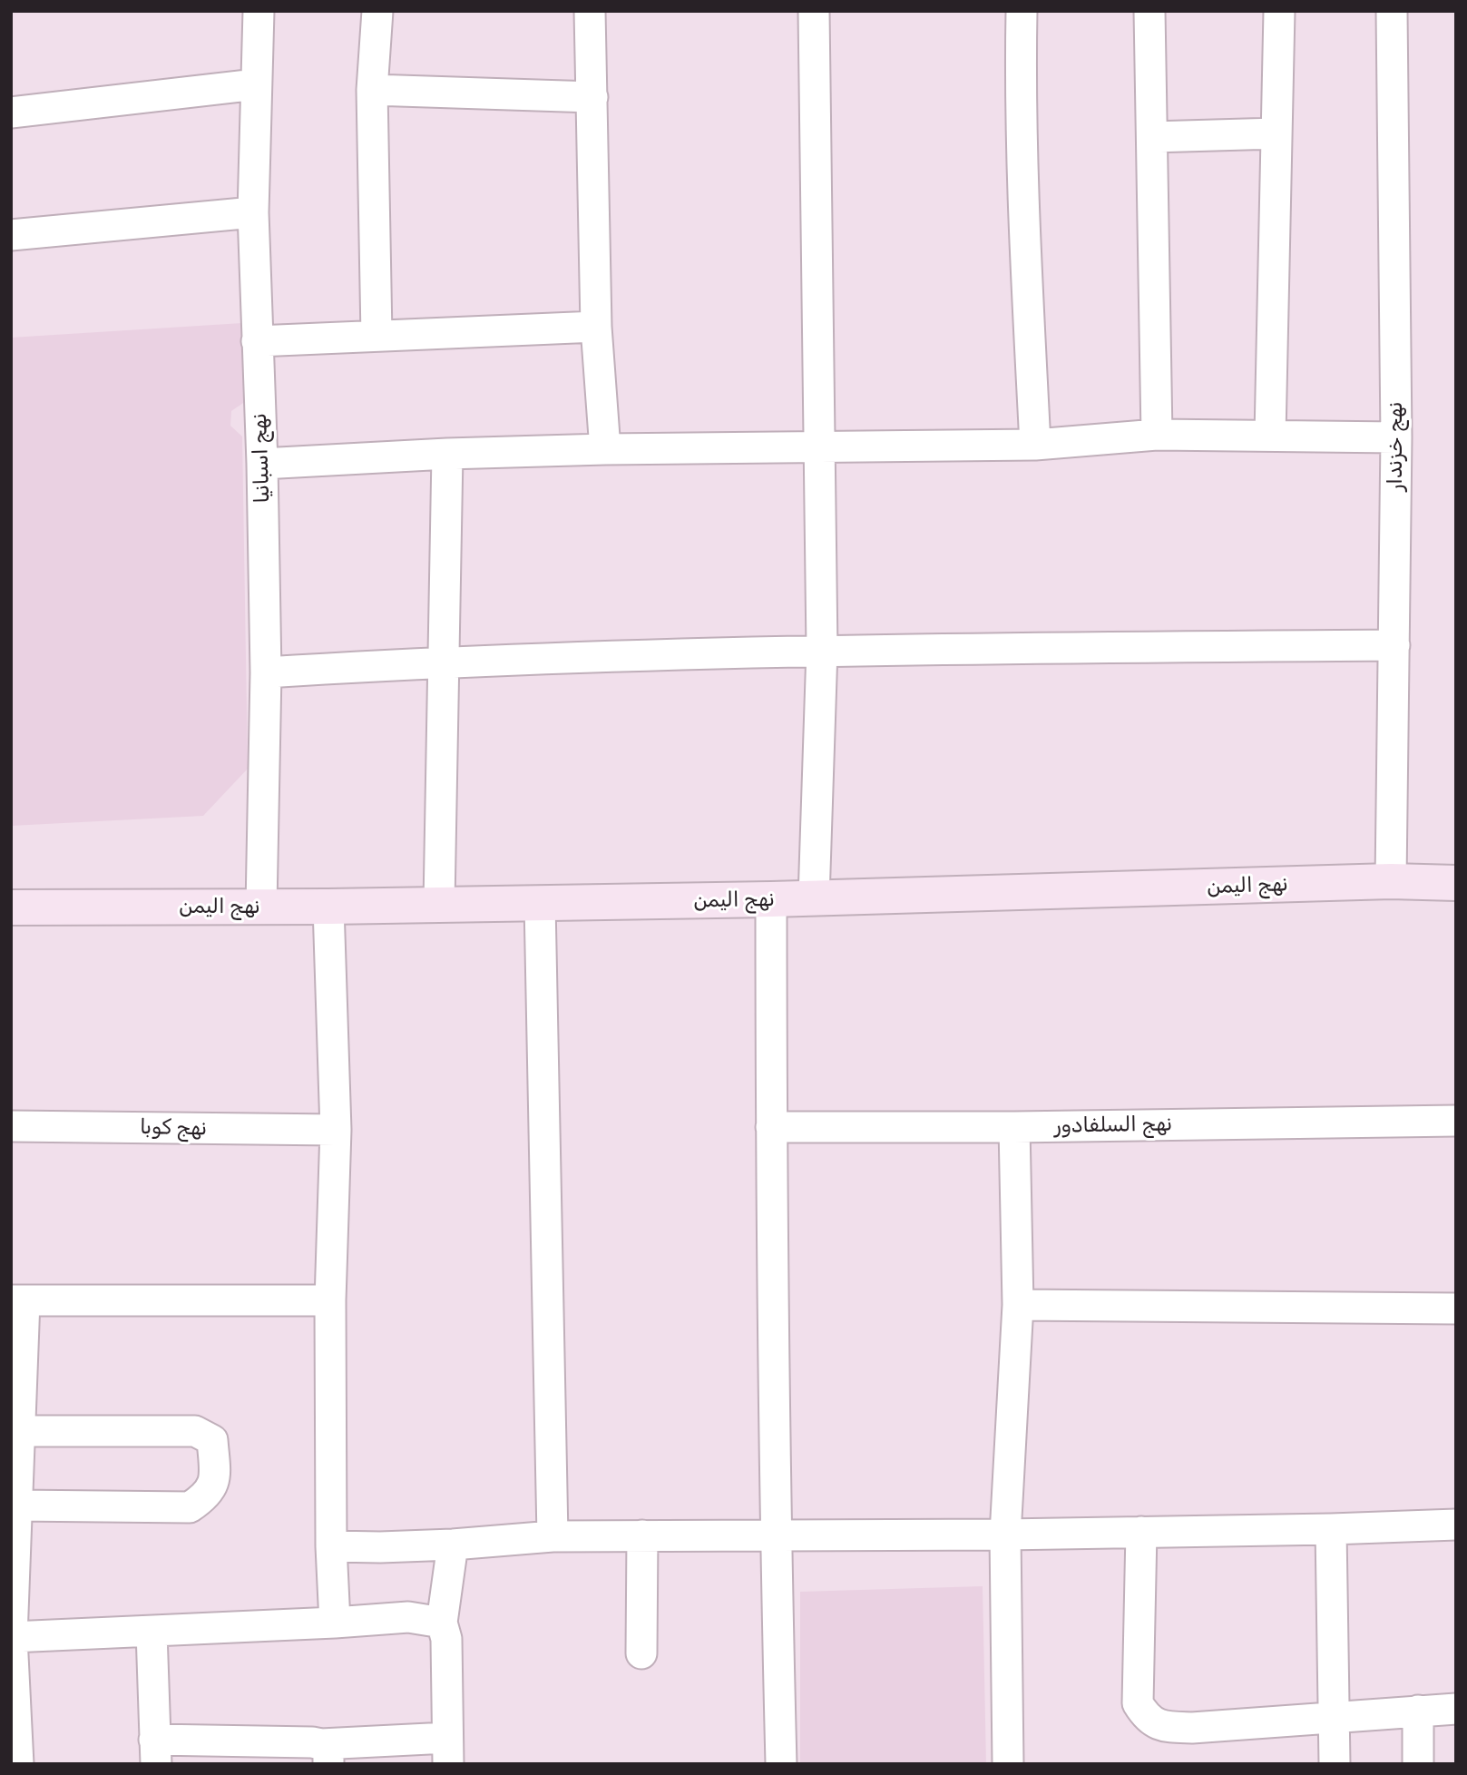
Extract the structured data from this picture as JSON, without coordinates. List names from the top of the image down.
{
  "streets": {
    "main road": ["نهج اليمن"],
    "street": [
      "نهج خزندار",
      "نهج اسبانيا",
      "نهج السلفادور",
      "نهج كوبا"
    ]
  },
  "crossings": [
    ["نهج خزندار", "نهج اليمن"],
    ["نهج اسبانيا", "نهج اليمن"]
  ]
}
